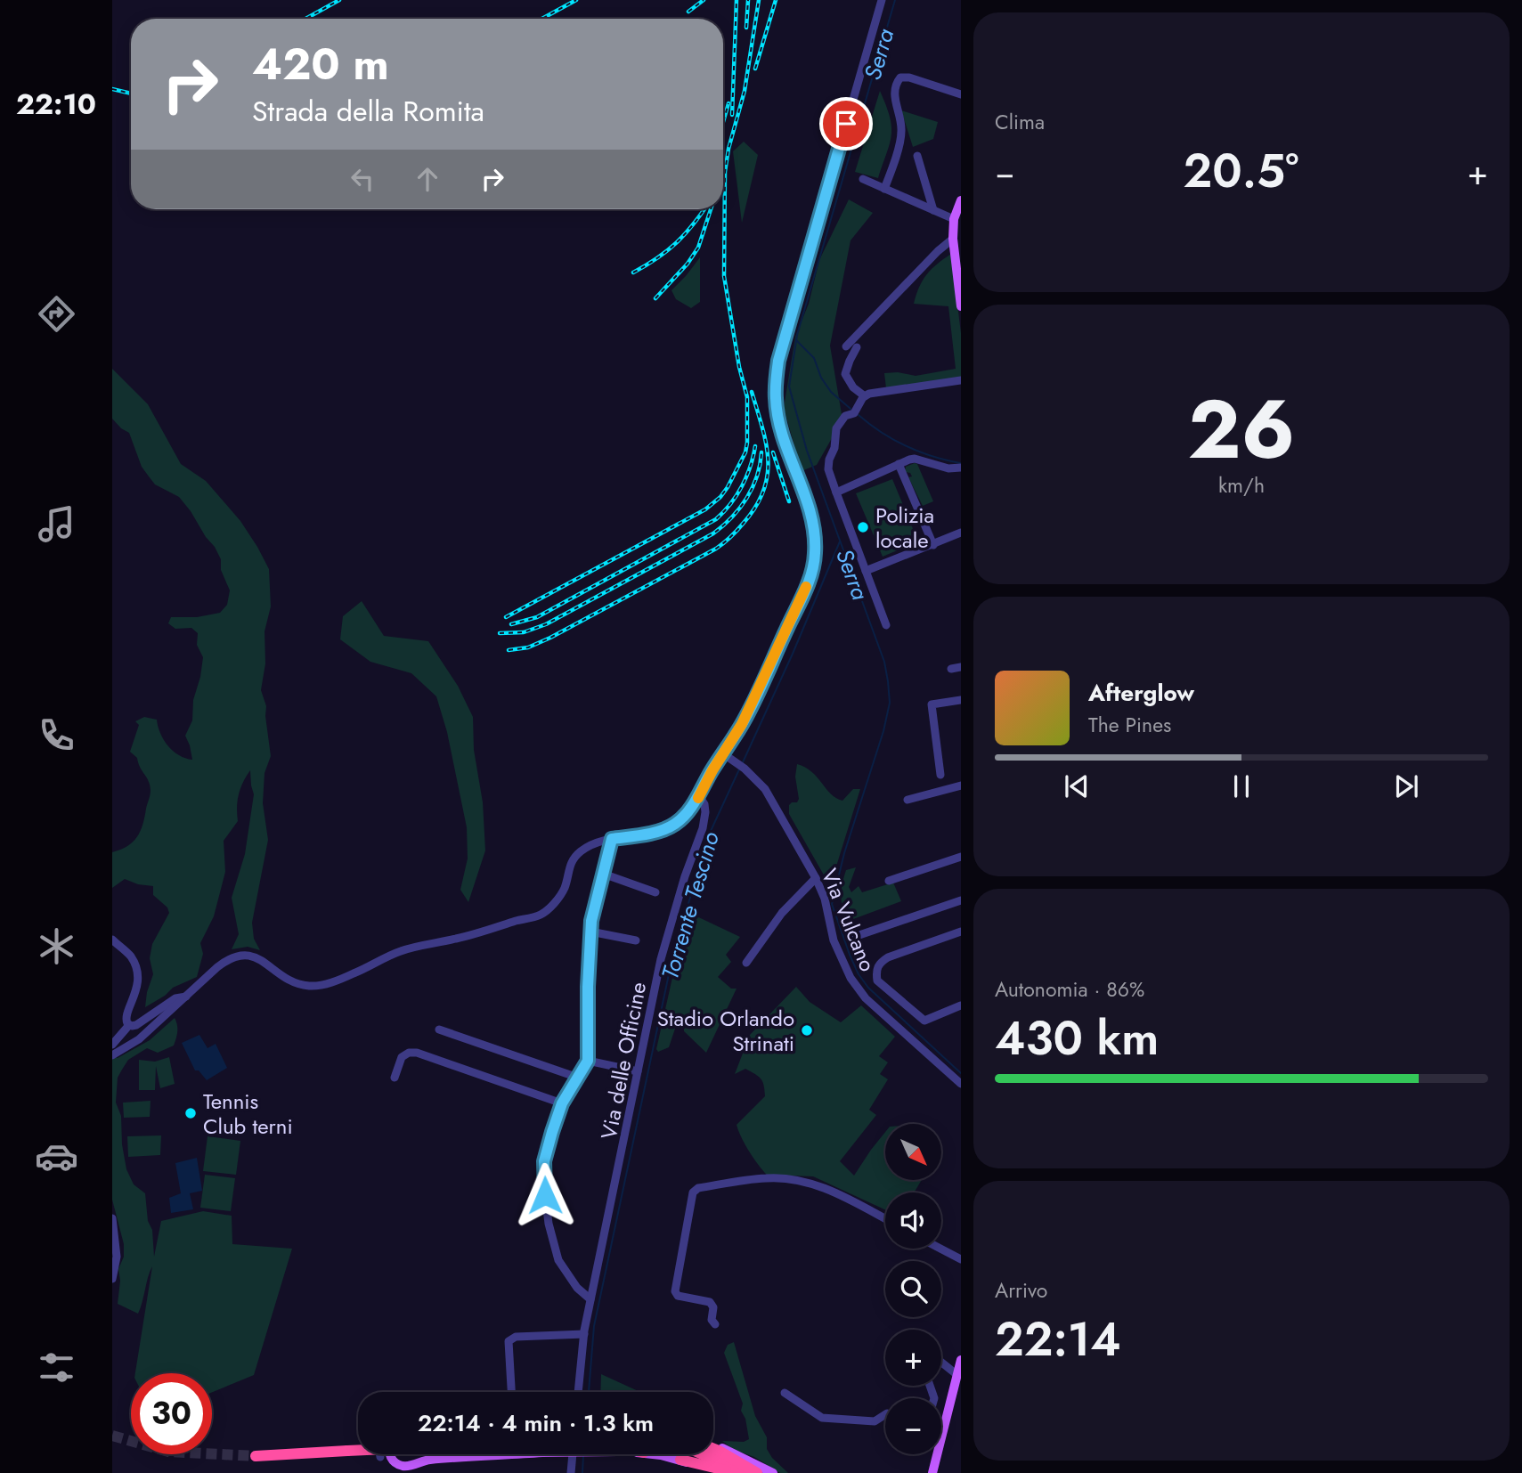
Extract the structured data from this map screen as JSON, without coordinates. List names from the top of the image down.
{
  "streets": {
    "street": ["Via Vulcano", "Via delle Officine"]
  },
  "water": ["Serra", "Torrente Tescino"],
  "places": ["Polizia locale", "Stadio Orlando Strinati", "Tennis Club terni"],
  "north": "bottom right",
  "page": {
    "tabs": "22:10",
    "tile": [
      "Clima",
      ["26", "km/h"],
      ["Autonomia · 86%", "430 km"],
      ["Arrivo", "22:14"]
    ],
    "turn": ["420 m", "Strada della Romita"],
    "heat": ["−", "20.5°", "+"],
    "song": ["Afterglow", "The Pines"],
    "map_buttons": ["+", "−"],
    "limit": "30",
    "trip": "22:14 · 4 min · 1.3 km"
  }
}
